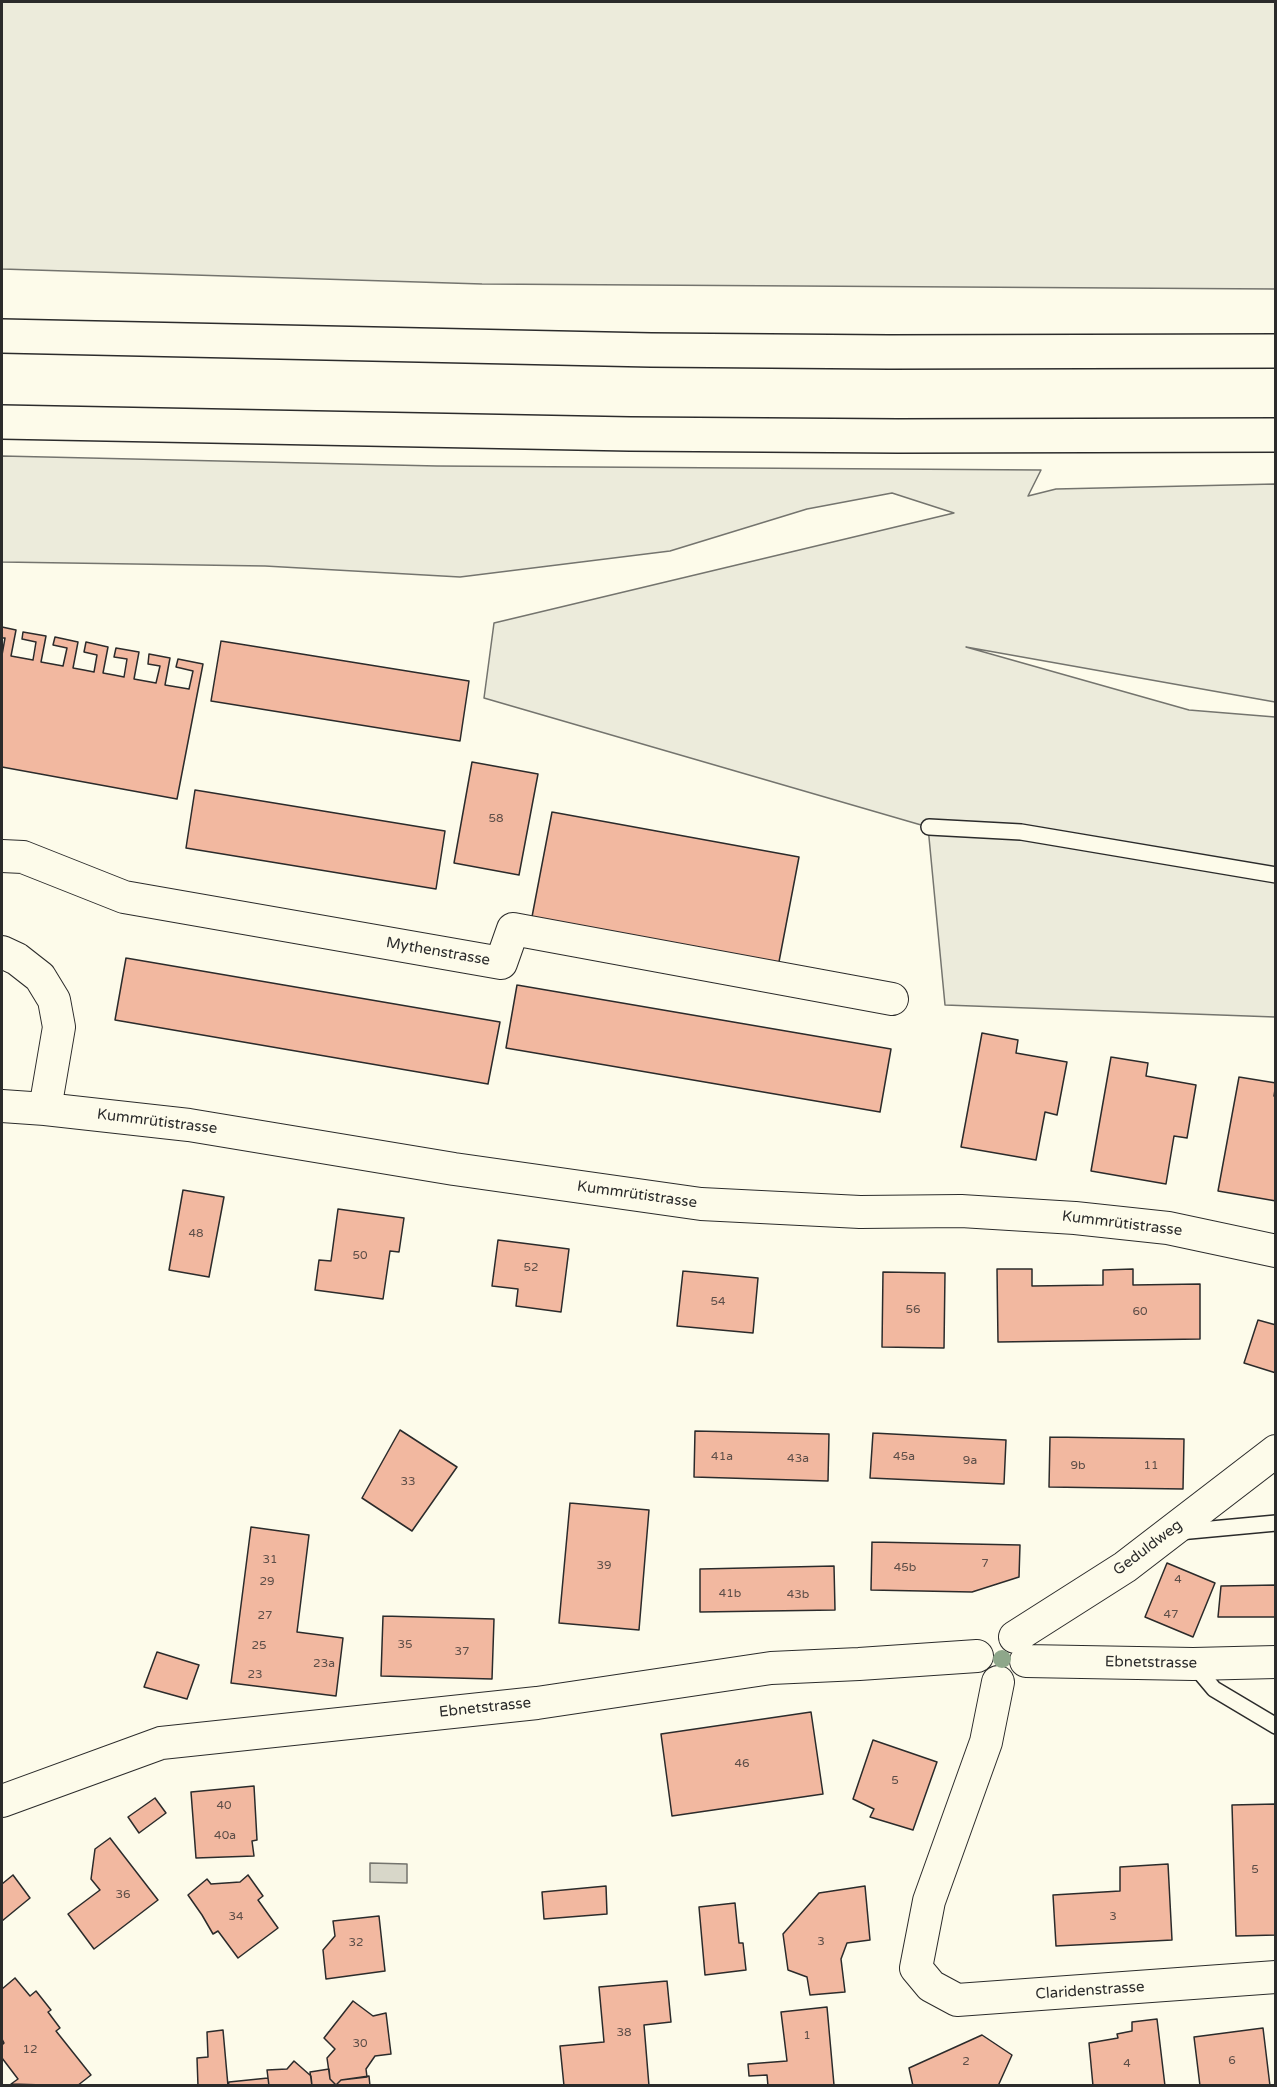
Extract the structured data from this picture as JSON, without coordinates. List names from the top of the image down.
{
  "streets": {
    "street": [
      "Mythenstrasse",
      "Kummrütistrasse",
      "Geduldweg",
      "Ebnetstrasse",
      "Claridenstrasse"
    ]
  },
  "crossings": [
    ["Geduldweg", "Ebnetstrasse"],
    ["Geduldweg", "Claridenstrasse"],
    ["Ebnetstrasse", "Claridenstrasse"]
  ],
  "house_numbers": [
    "58",
    "48",
    "50",
    "52",
    "54",
    "56",
    "60",
    "41a",
    "45a",
    "43a",
    "9a",
    "9b",
    "11",
    "33",
    "31",
    "7",
    "39",
    "45b",
    "4",
    "29",
    "41b",
    "43b",
    "47",
    "27",
    "35",
    "25",
    "37",
    "23a",
    "23",
    "46",
    "5",
    "40",
    "40a",
    "5",
    "36",
    "34",
    "3",
    "3",
    "32",
    "38",
    "1",
    "30",
    "12",
    "6",
    "2",
    "4"
  ]
}
